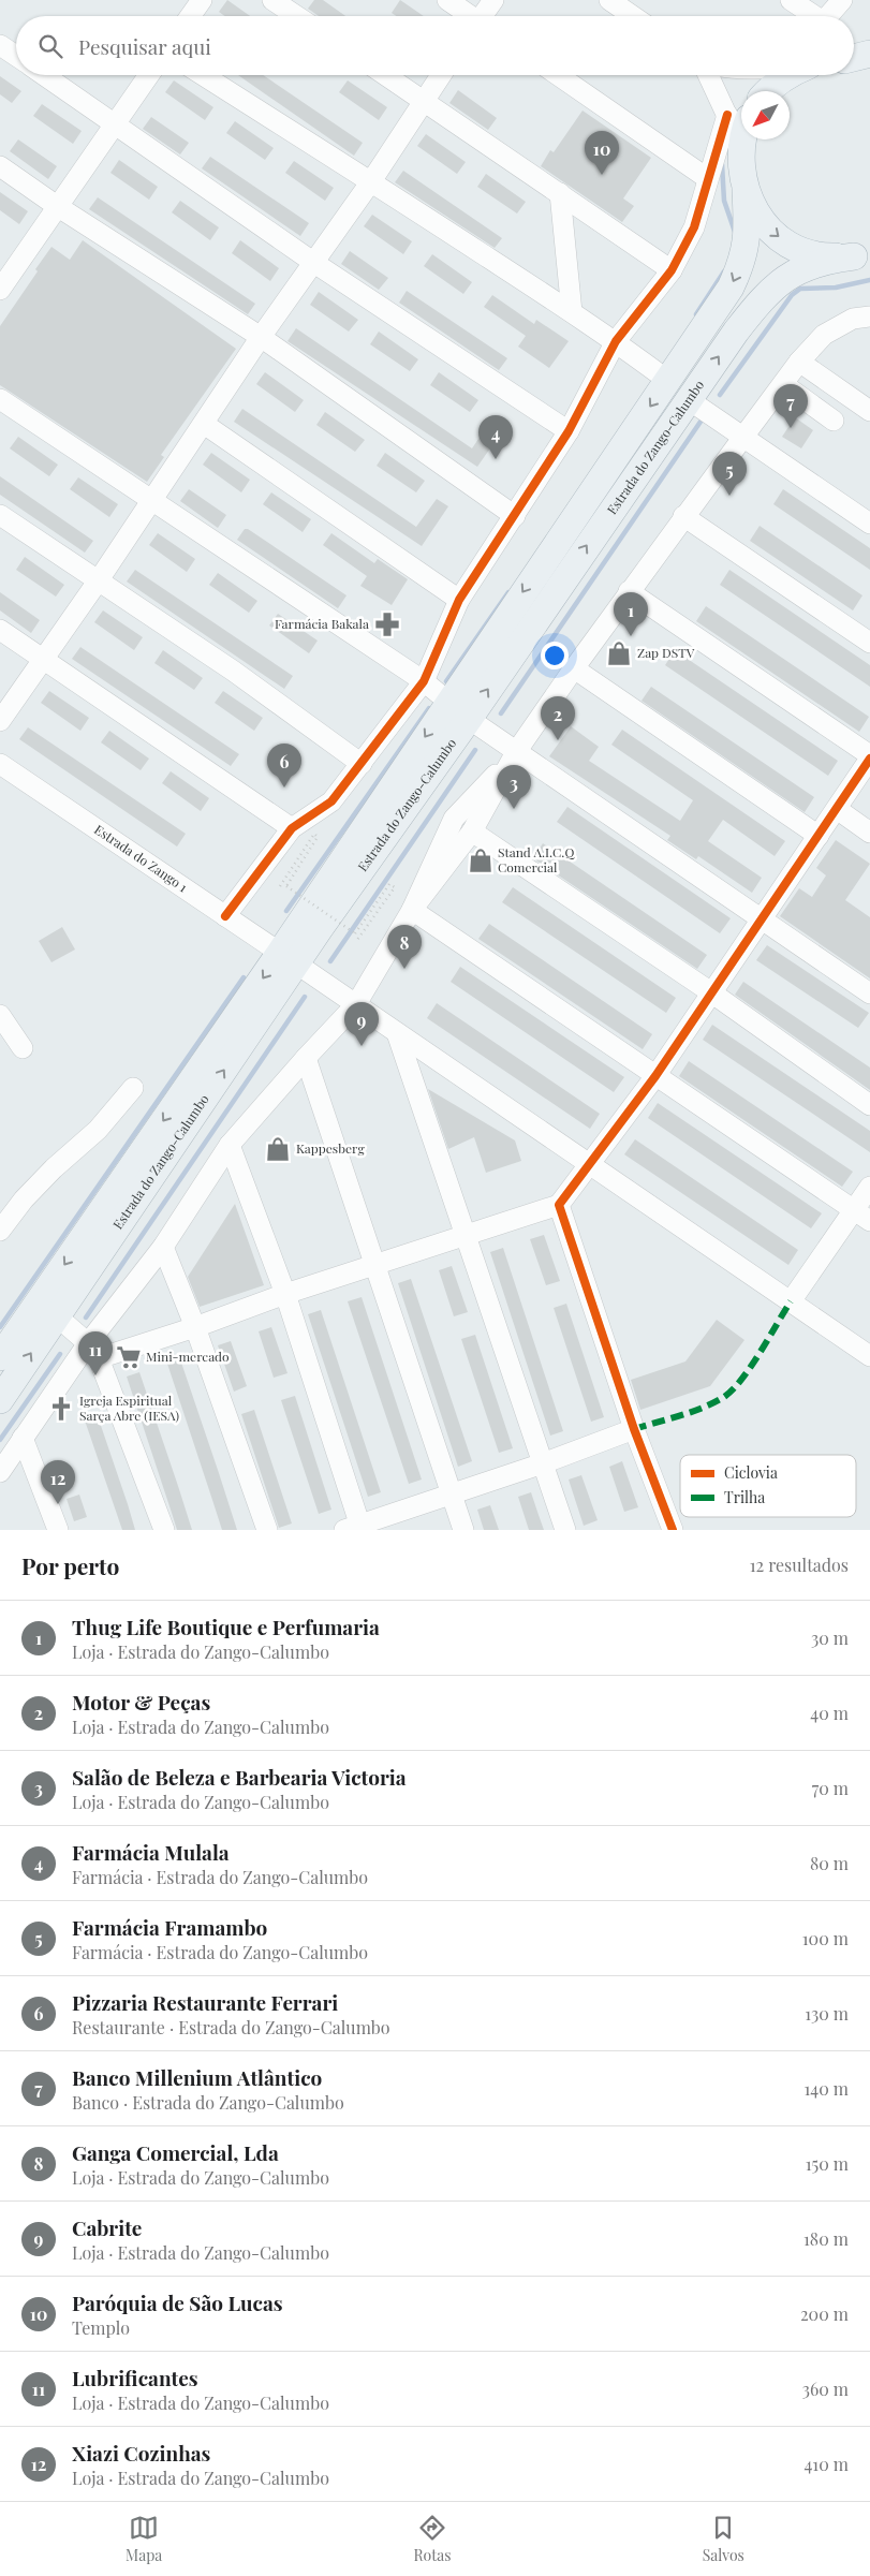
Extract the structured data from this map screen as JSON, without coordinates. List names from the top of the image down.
{
  "streets": {
    "main road": ["Estrada do Zango-Calumbo"],
    "street": ["Estrada do Zango 1"]
  },
  "crossings": [
    ["Estrada do Zango-Calumbo", "Estrada do Zango 1"]
  ],
  "places": {
    "pharmacy": ["Farmácia Bakala"],
    "shop": ["Zap DSTV", "Stand A.I.C.Q Comercial", "Kappesberg"],
    "supermarket": ["Mini-mercado"],
    "church": ["Igreja Espiritual Sarça Abre (IESA)"]
  },
  "legend": ["Ciclovia", "Trilha"],
  "north": "bottom left",
  "page": {
    "search": "Pesquisar aqui",
    "pins": [
      "10",
      "7",
      "4",
      "5",
      "1",
      "2",
      "6",
      "3",
      "8",
      "9",
      "11",
      "12"
    ],
    "heading": ["Por perto", "12 resultados"],
    "list": [
      {
        "mark": "1",
        "name": "Thug Life Boutique e Perfumaria",
        "note": "Loja · Estrada do Zango-Calumbo",
        "value": "30 m"
      },
      {
        "mark": "2",
        "name": "Motor & Peças",
        "note": "Loja · Estrada do Zango-Calumbo",
        "value": "40 m"
      },
      {
        "mark": "3",
        "name": "Salão de Beleza e Barbearia Victoria",
        "note": "Loja · Estrada do Zango-Calumbo",
        "value": "70 m"
      },
      {
        "mark": "4",
        "name": "Farmácia Mulala",
        "note": "Farmácia · Estrada do Zango-Calumbo",
        "value": "80 m"
      },
      {
        "mark": "5",
        "name": "Farmácia Framambo",
        "note": "Farmácia · Estrada do Zango-Calumbo",
        "value": "100 m"
      },
      {
        "mark": "6",
        "name": "Pizzaria Restaurante Ferrari",
        "note": "Restaurante · Estrada do Zango-Calumbo",
        "value": "130 m"
      },
      {
        "mark": "7",
        "name": "Banco Millenium Atlântico",
        "note": "Banco · Estrada do Zango-Calumbo",
        "value": "140 m"
      },
      {
        "mark": "8",
        "name": "Ganga Comercial, Lda",
        "note": "Loja · Estrada do Zango-Calumbo",
        "value": "150 m"
      },
      {
        "mark": "9",
        "name": "Cabrite",
        "note": "Loja · Estrada do Zango-Calumbo",
        "value": "180 m"
      },
      {
        "mark": "10",
        "name": "Paróquia de São Lucas",
        "note": "Templo",
        "value": "200 m"
      },
      {
        "mark": "11",
        "name": "Lubrificantes",
        "note": "Loja · Estrada do Zango-Calumbo",
        "value": "360 m"
      },
      {
        "mark": "12",
        "name": "Xiazi Cozinhas",
        "note": "Loja · Estrada do Zango-Calumbo",
        "value": "410 m"
      }
    ],
    "nav": ["Mapa", "Rotas", "Salvos"]
  }
}
